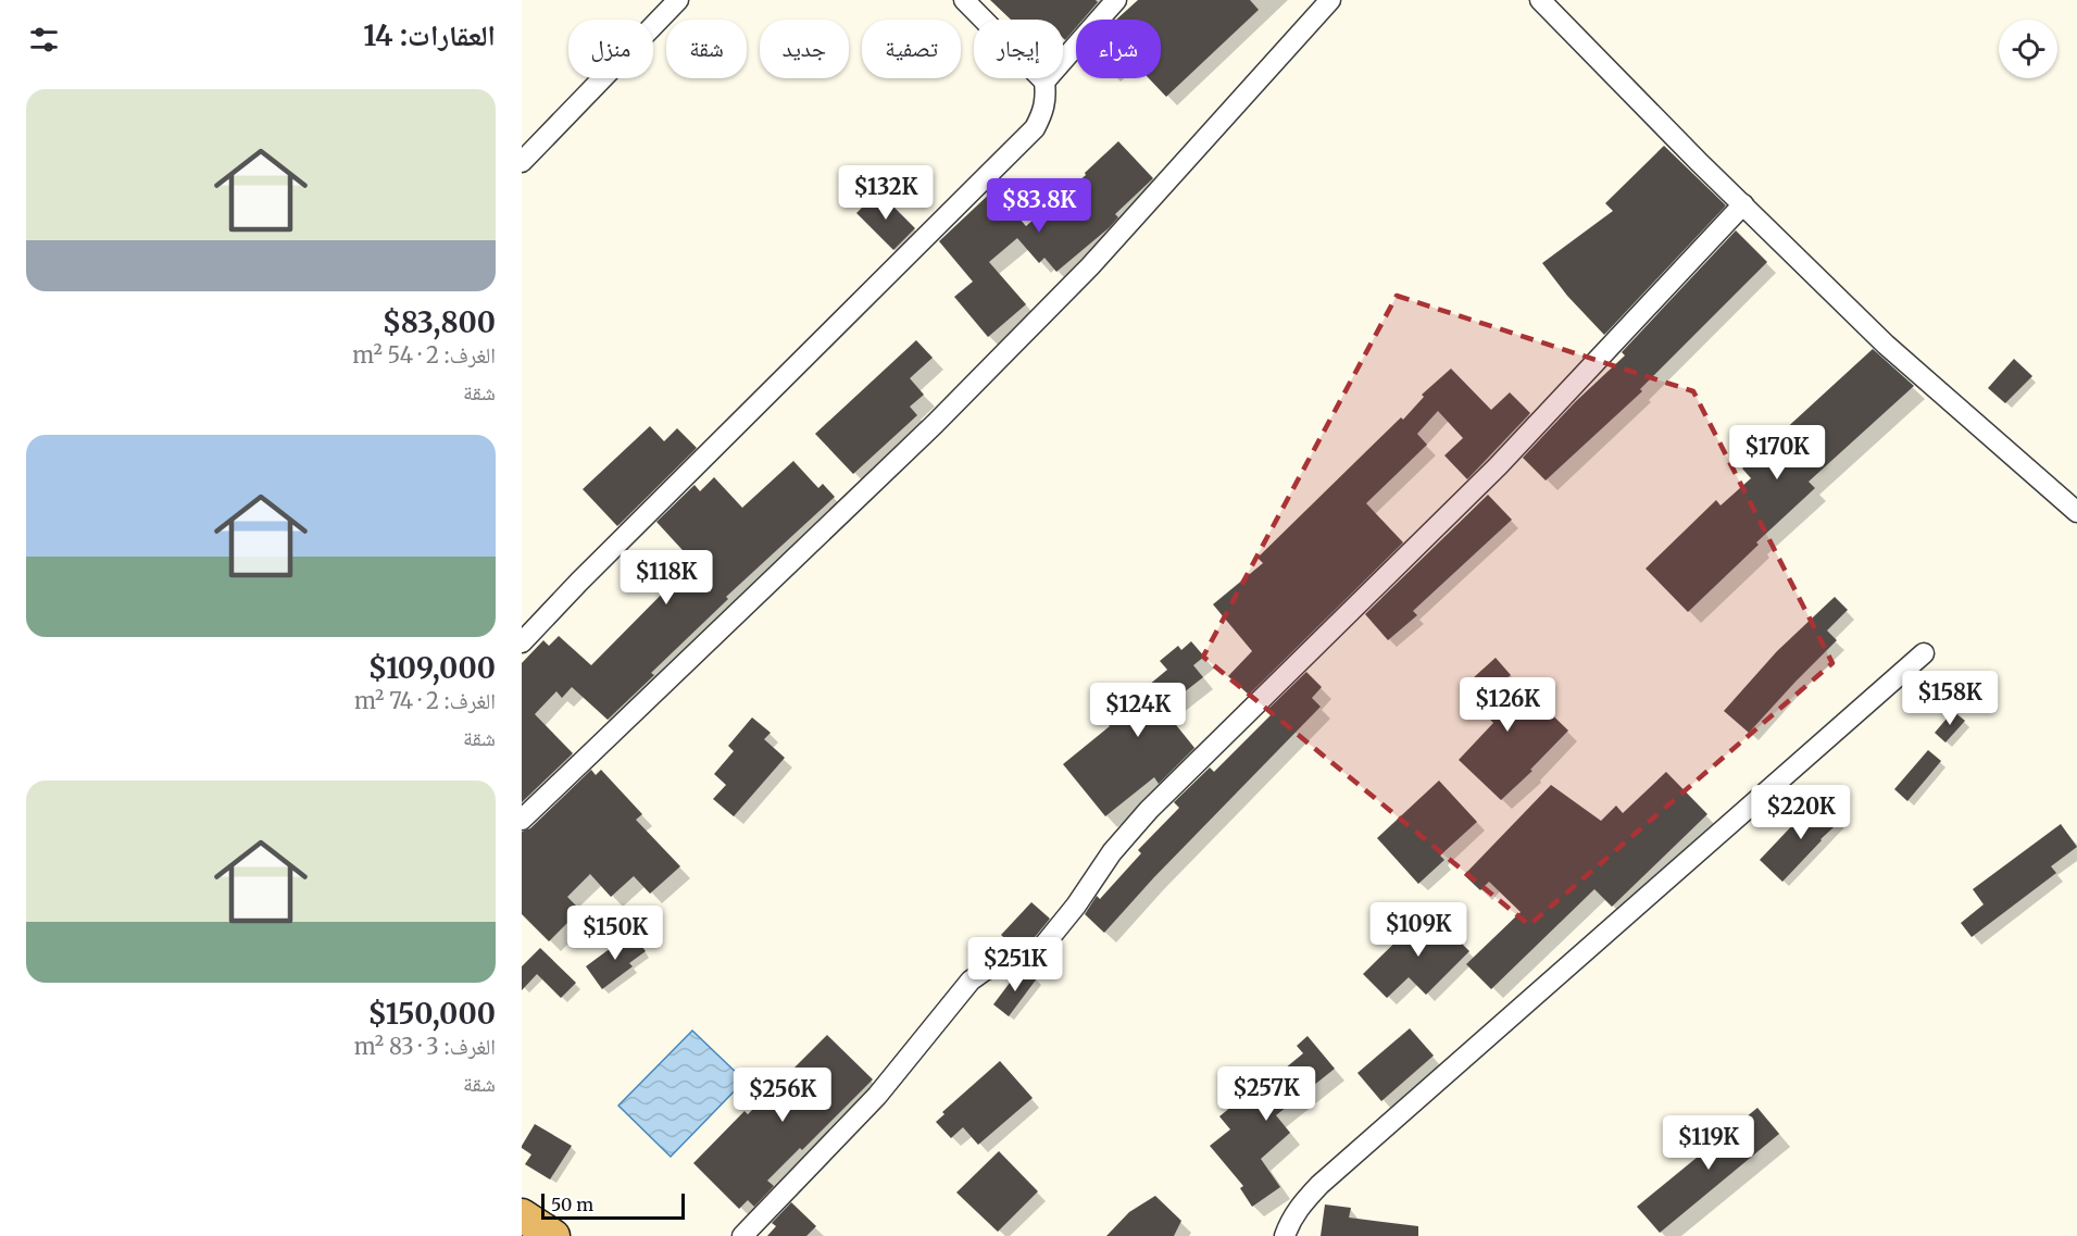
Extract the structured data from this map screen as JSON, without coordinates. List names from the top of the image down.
{
  "scale_bar": "50 m",
  "page": {
    "heading": "العقارات: 14",
    "chip": [
      "شراء",
      "إيجار",
      "تصفية",
      "جديد",
      "شقة",
      "منزل"
    ],
    "list": [
      {
        "name": "$83,800",
        "note": "الغرف: 2 · 54 m² · شقة"
      },
      {
        "name": "$109,000",
        "note": "الغرف: 2 · 74 m² · شقة"
      },
      {
        "name": "$150,000",
        "note": "الغرف: 3 · 83 m² · شقة"
      }
    ],
    "price": [
      "$132K",
      "$83.8K",
      "$170K",
      "$118K",
      "$158K",
      "$126K",
      "$124K",
      "$220K",
      "$109K",
      "$150K",
      "$251K",
      "$257K",
      "$256K",
      "$119K"
    ],
    "scale": "50 m"
  }
}
